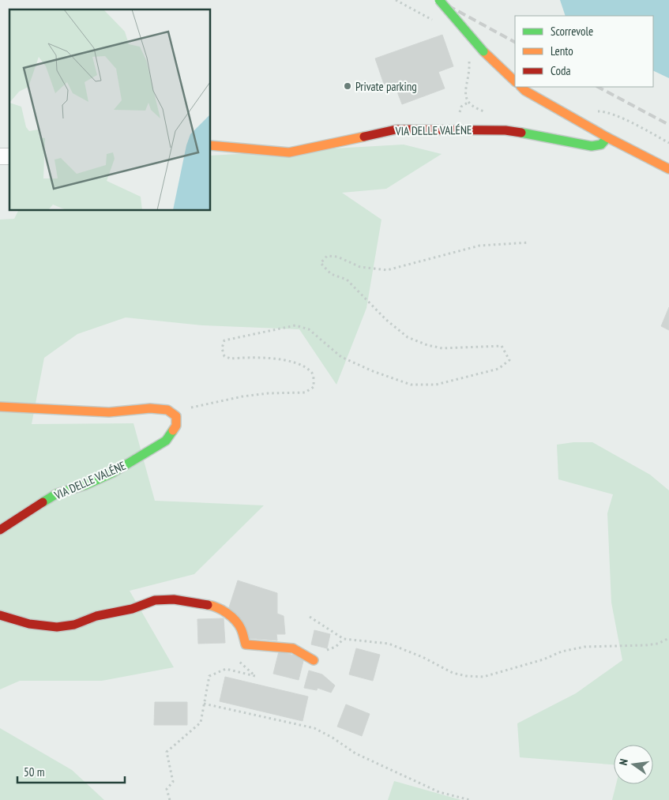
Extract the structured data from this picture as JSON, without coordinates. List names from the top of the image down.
{
  "streets": {
    "street": ["VIA DELLE VALÉNE"]
  },
  "places": ["Private parking"],
  "legend": ["Scorrevole", "Lento", "Coda"],
  "scale_bar": "50 m",
  "north": "left"
}
